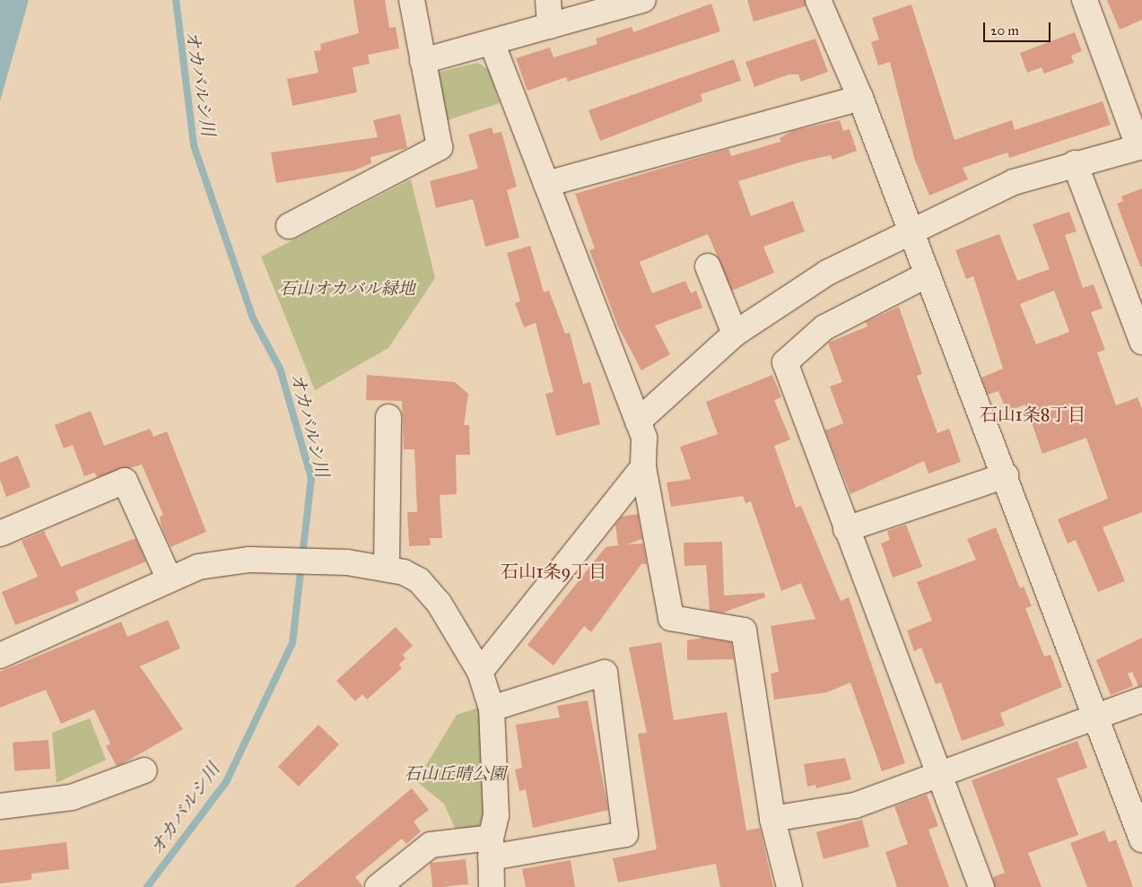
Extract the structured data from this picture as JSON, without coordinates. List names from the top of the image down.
{
  "districts": ["石山1条8丁目", "石山1条9丁目"],
  "water": ["オカバルシ川"],
  "parks": ["石山オカバル緑地", "石山丘晴公園"],
  "scale_bar": "20 m"
}
